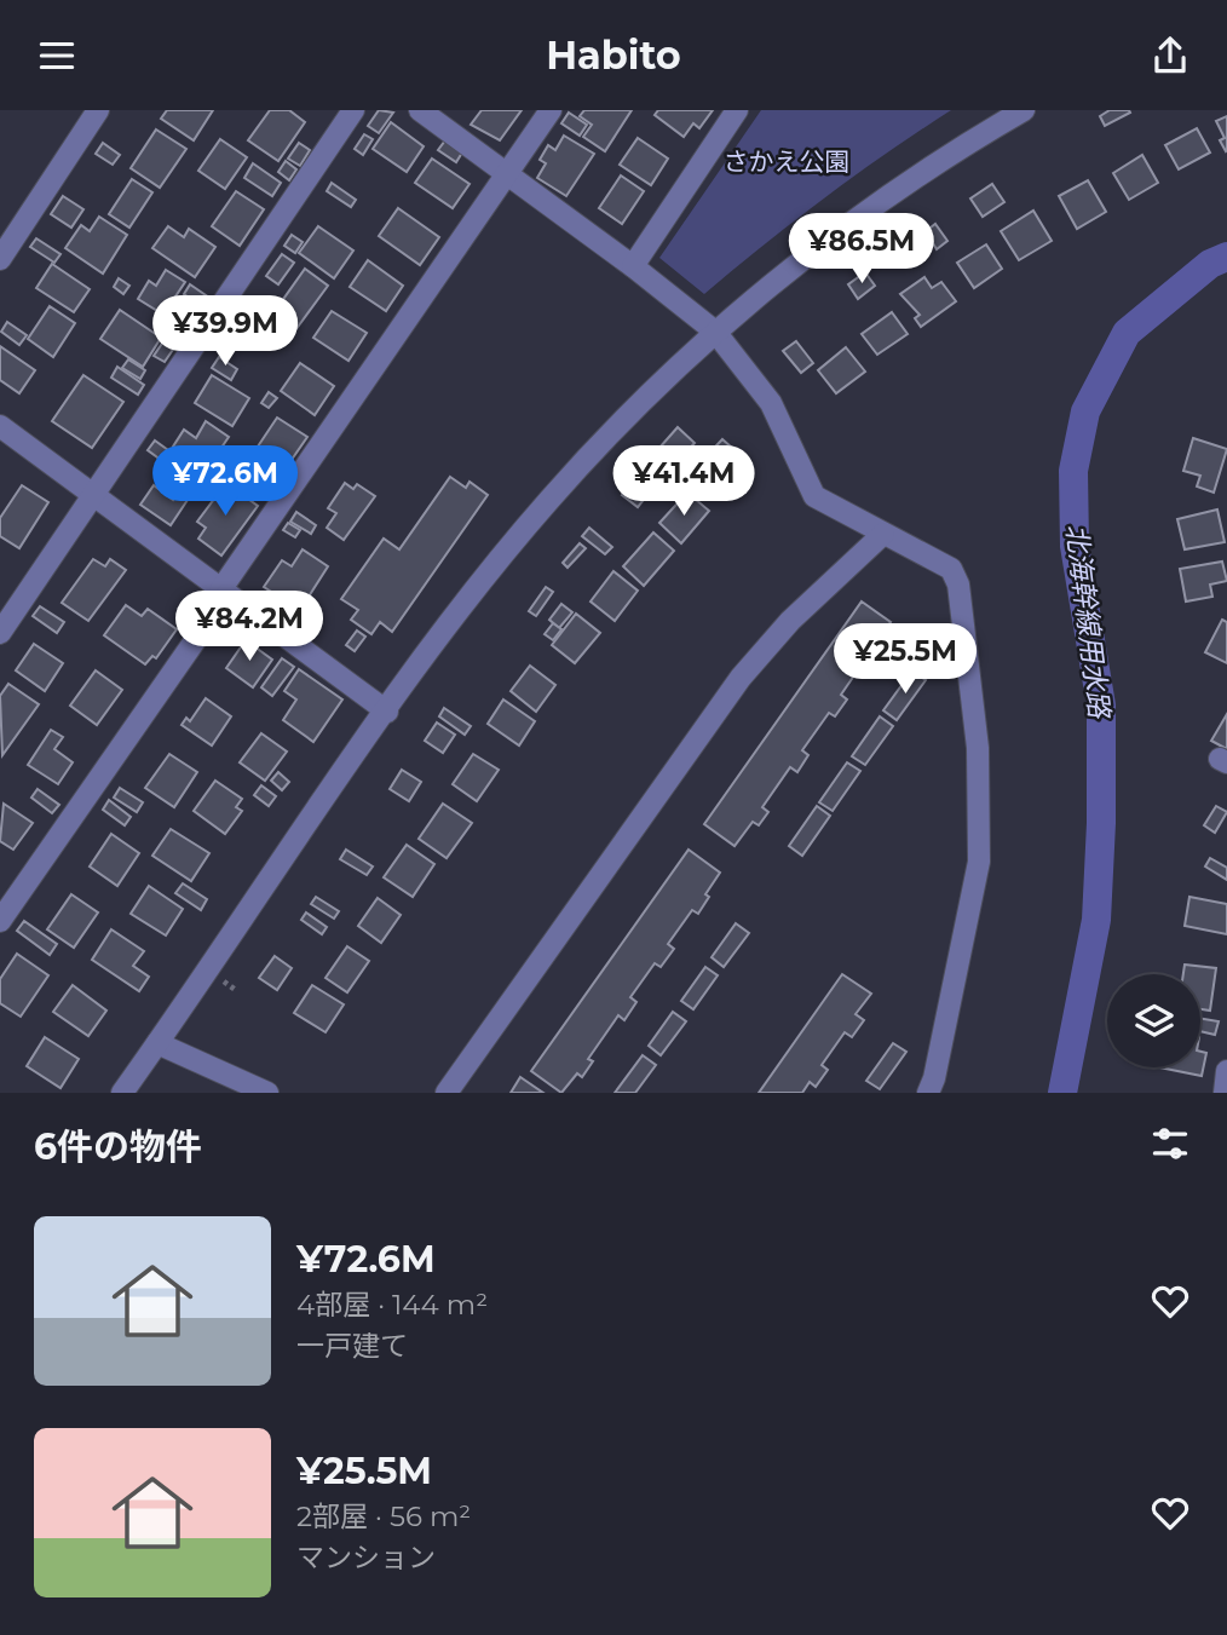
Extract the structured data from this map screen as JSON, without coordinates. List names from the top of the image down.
{
  "water": ["北海幹線用水路"],
  "parks": ["さかえ公園"],
  "page": {
    "header": "Habito",
    "price": [
      "¥86.5M",
      "¥39.9M",
      "¥72.6M",
      "¥41.4M",
      "¥84.2M",
      "¥25.5M"
    ],
    "heading": "6件の物件",
    "list": [
      {
        "name": "¥72.6M",
        "note": "4部屋 · 144 m² · 一戸建て"
      },
      {
        "name": "¥25.5M",
        "note": "2部屋 · 56 m² · マンション"
      }
    ]
  }
}
